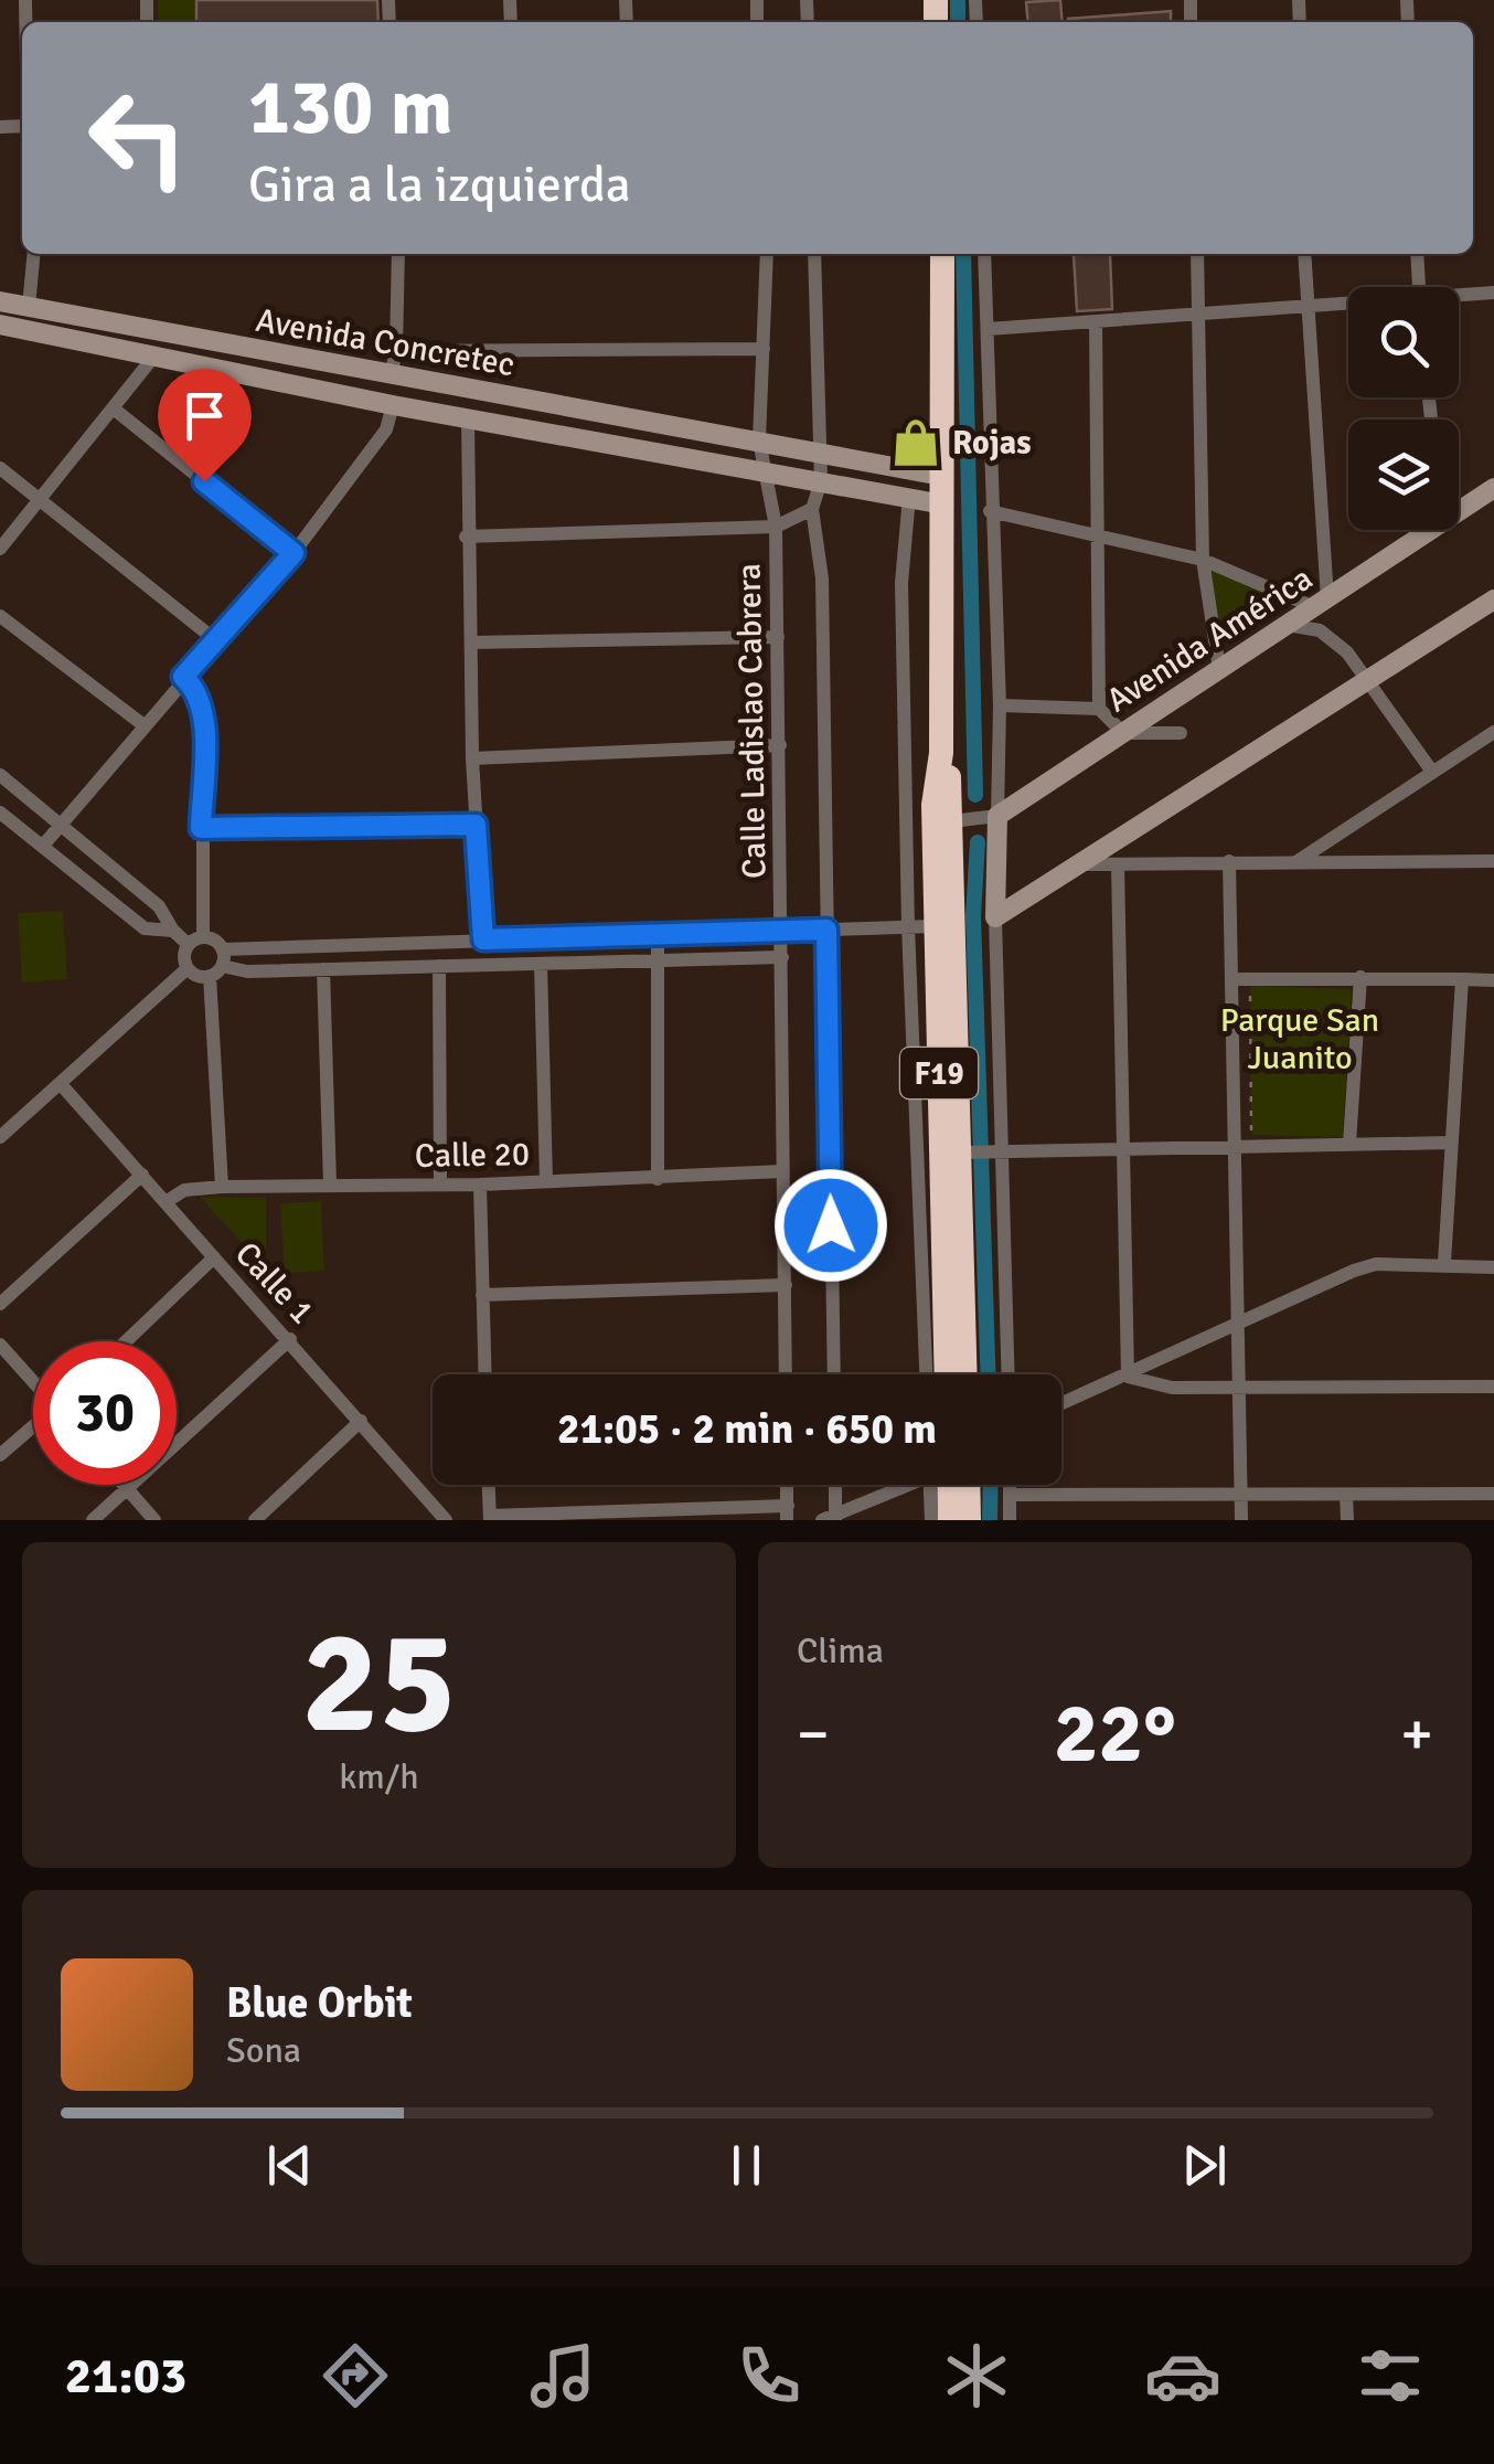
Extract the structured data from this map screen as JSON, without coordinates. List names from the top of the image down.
{
  "streets": {
    "highway": ["F19"],
    "street": [
      "Avenida Concretec",
      "Avenida América",
      "Calle Ladislao Cabrera",
      "Calle 20",
      "Calle 1"
    ]
  },
  "crossings": [
    ["Avenida Concretec", "Calle Ladislao Cabrera"],
    ["Avenida Concretec", "F19"],
    ["Avenida América", "F19"],
    ["Calle Ladislao Cabrera", "Calle 20"],
    ["Calle 20", "Calle 1"]
  ],
  "parks": ["Parque San Juanito"],
  "places": {
    "shop": ["Rojas"]
  },
  "page": {
    "turn": ["130 m", "Gira a la izquierda"],
    "limit": "30",
    "trip": "21:05 · 2 min · 650 m",
    "tile": [
      ["25", "km/h"],
      "Clima"
    ],
    "heat": ["−", "22°", "+"],
    "song": ["Blue Orbit", "Sona"],
    "tabs": "21:03"
  }
}
